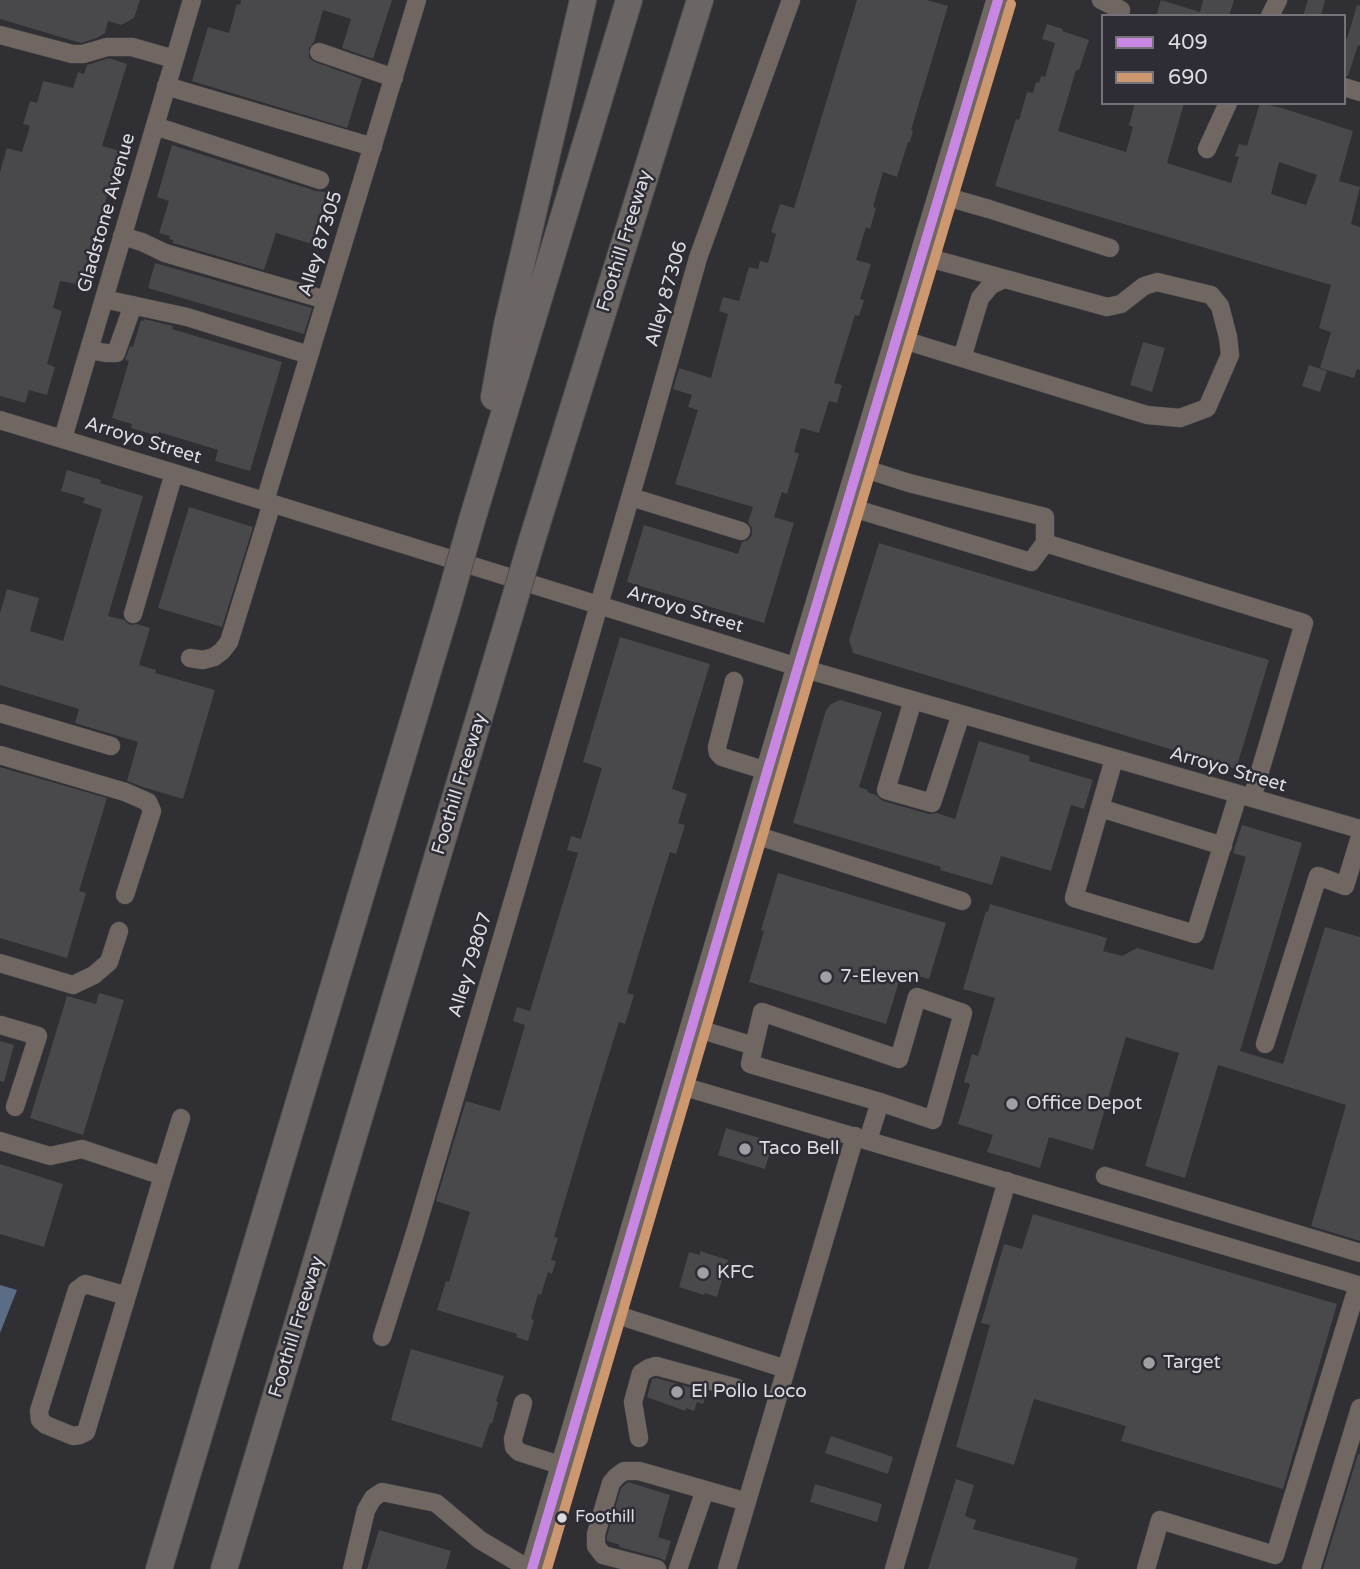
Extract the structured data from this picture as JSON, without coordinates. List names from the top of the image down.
{
  "streets": {
    "highway": ["Foothill Freeway"],
    "street": [
      "Gladstone Avenue",
      "Alley 87305",
      "Alley 87306",
      "Arroyo Street",
      "Alley 79807"
    ]
  },
  "crossings": [
    ["Gladstone Avenue", "Arroyo Street"],
    ["Alley 87305", "Arroyo Street"],
    ["Alley 87306", "Arroyo Street"],
    ["Alley 87306", "Alley 79807"],
    ["Arroyo Street", "Alley 79807"]
  ],
  "places": [
    "7-Eleven",
    "Office Depot",
    "Taco Bell",
    "KFC",
    "Target",
    "El Pollo Loco",
    "Foothill"
  ],
  "lines": ["transit line 409", "transit line 690"],
  "legend": ["409", "690"]
}
